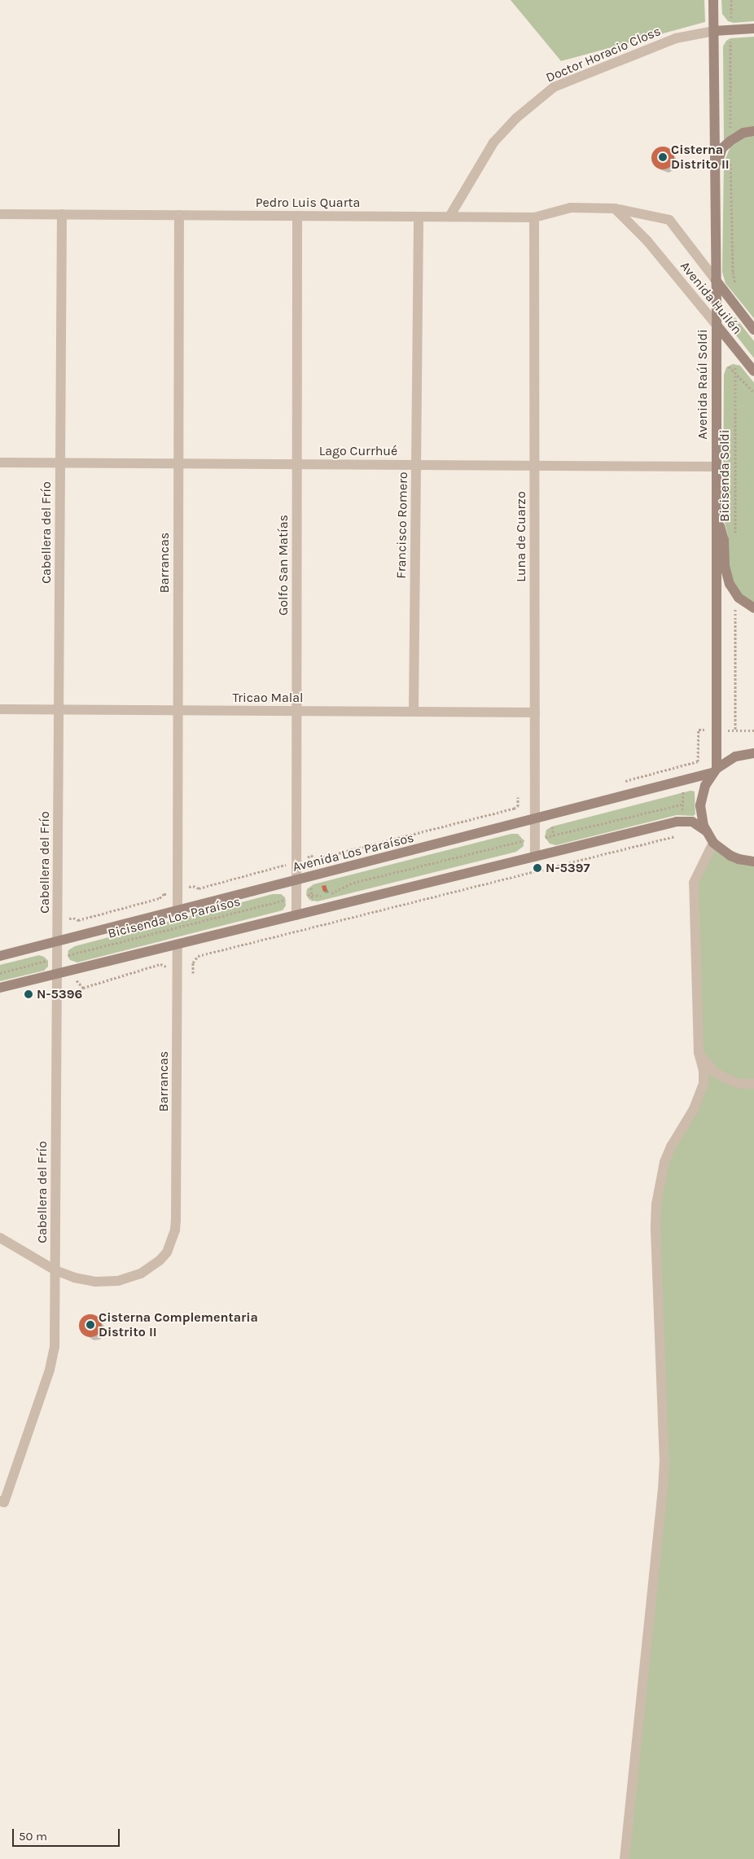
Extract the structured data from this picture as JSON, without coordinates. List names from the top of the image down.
{
  "streets": {
    "main road": [
      "Doctor Horacio Closs",
      "Avenida Huilén",
      "Avenida Raúl Soldi",
      "Avenida Los Paraísos"
    ],
    "street": [
      "Pedro Luis Quarta",
      "Lago Currhué",
      "Francisco Romero",
      "Cabellera del Frío",
      "Luna de Cuarzo",
      "Barrancas",
      "Golfo San Matías",
      "Tricao Malal"
    ],
    "path": ["Bicisenda Soldi", "Bicisenda Los Paraísos"]
  },
  "crossings": [
    ["Doctor Horacio Closs", "Pedro Luis Quarta"],
    ["Doctor Horacio Closs", "Avenida Raúl Soldi"],
    ["Pedro Luis Quarta", "Avenida Huilén"],
    ["Pedro Luis Quarta", "Francisco Romero"],
    ["Pedro Luis Quarta", "Cabellera del Frío"],
    ["Pedro Luis Quarta", "Luna de Cuarzo"],
    ["Pedro Luis Quarta", "Barrancas"],
    ["Pedro Luis Quarta", "Golfo San Matías"],
    ["Avenida Huilén", "Avenida Raúl Soldi"],
    ["Avenida Raúl Soldi", "Lago Currhué"],
    ["Avenida Raúl Soldi", "Avenida Los Paraísos"],
    ["Lago Currhué", "Francisco Romero"],
    ["Lago Currhué", "Cabellera del Frío"],
    ["Lago Currhué", "Luna de Cuarzo"],
    ["Lago Currhué", "Barrancas"],
    ["Lago Currhué", "Golfo San Matías"],
    ["Francisco Romero", "Tricao Malal"],
    ["Cabellera del Frío", "Barrancas"],
    ["Cabellera del Frío", "Tricao Malal"],
    ["Cabellera del Frío", "Avenida Los Paraísos"],
    ["Luna de Cuarzo", "Tricao Malal"],
    ["Luna de Cuarzo", "Avenida Los Paraísos"],
    ["Barrancas", "Tricao Malal"],
    ["Barrancas", "Avenida Los Paraísos"],
    ["Golfo San Matías", "Tricao Malal"],
    ["Golfo San Matías", "Avenida Los Paraísos"]
  ],
  "places": [
    "Cisterna Distrito II",
    "N-5397",
    "N-5396",
    "Cisterna Complementaria Distrito II"
  ],
  "scale_bar": "50 m"
}
